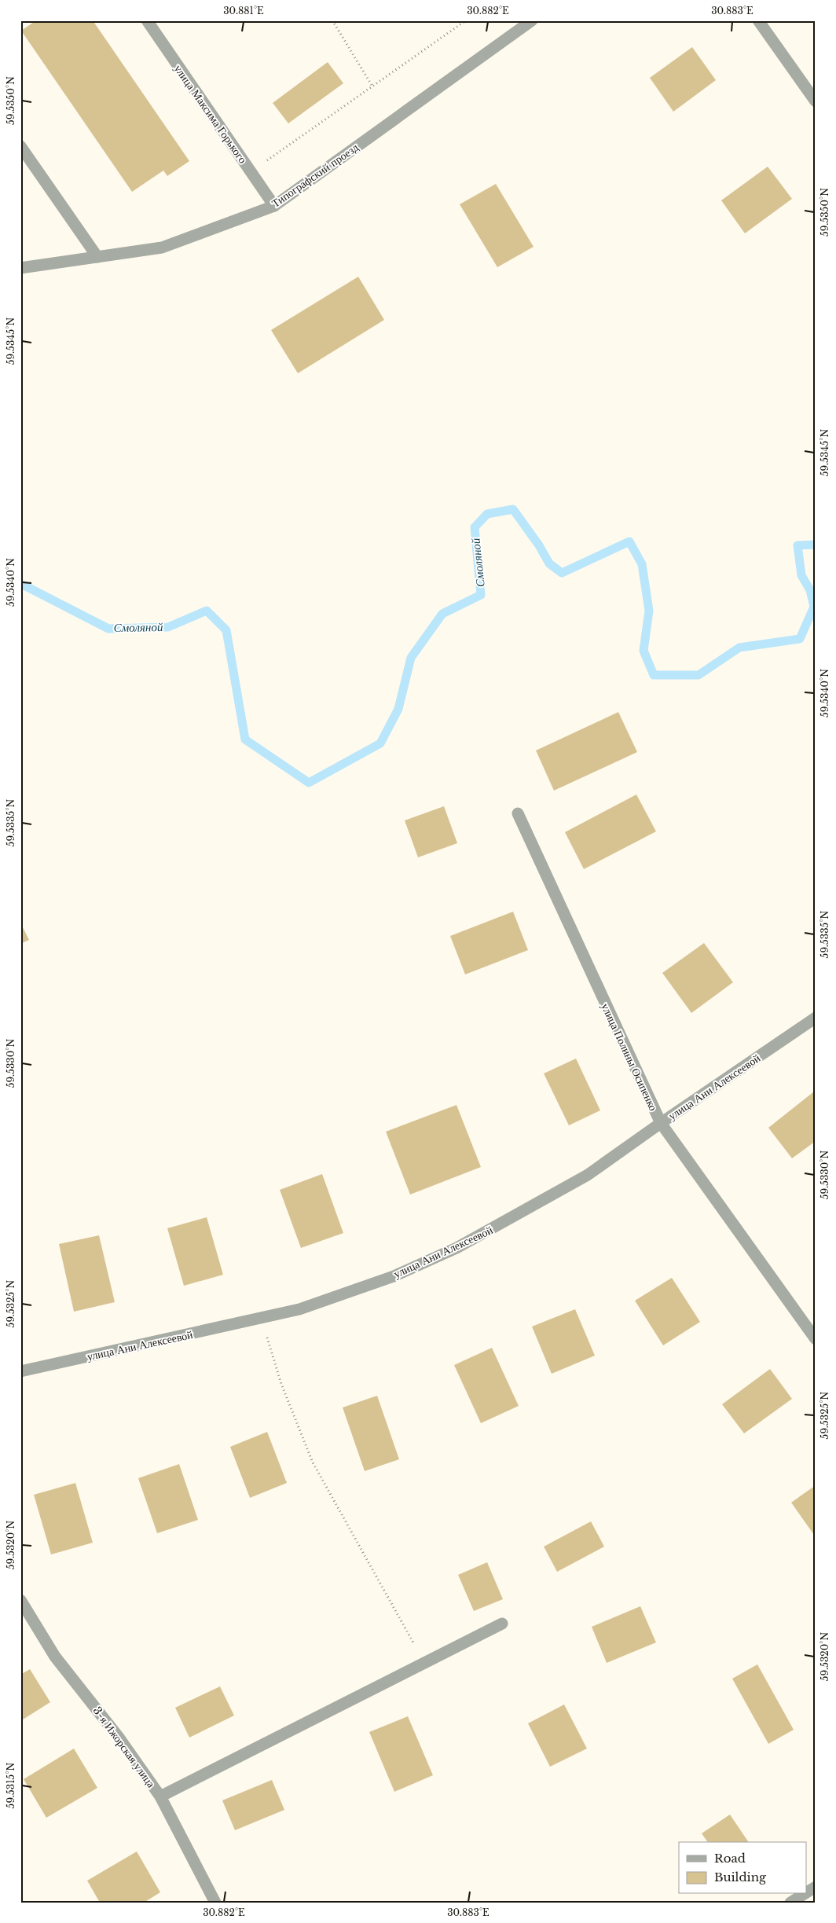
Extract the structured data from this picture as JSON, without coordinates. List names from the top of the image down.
{
  "streets": {
    "street": [
      "улица Максима Горького",
      "Типографский проезд",
      "улица Полины Осипенко",
      "улица Ани Алексеевой",
      "3-я Ижорская улица"
    ]
  },
  "crossings": [
    ["улица Максима Горького", "Типографский проезд"],
    ["улица Полины Осипенко", "улица Ани Алексеевой"]
  ],
  "water": ["Смоляной"],
  "legend": ["Road", "Building"],
  "coordinates": [
    "30.881°E",
    "30.882°E",
    "30.883°E",
    "59.5350°N",
    "59.5345°N",
    "59.5340°N",
    "59.5335°N",
    "59.5330°N",
    "59.5325°N",
    "59.5320°N",
    "59.5315°N"
  ]
}
